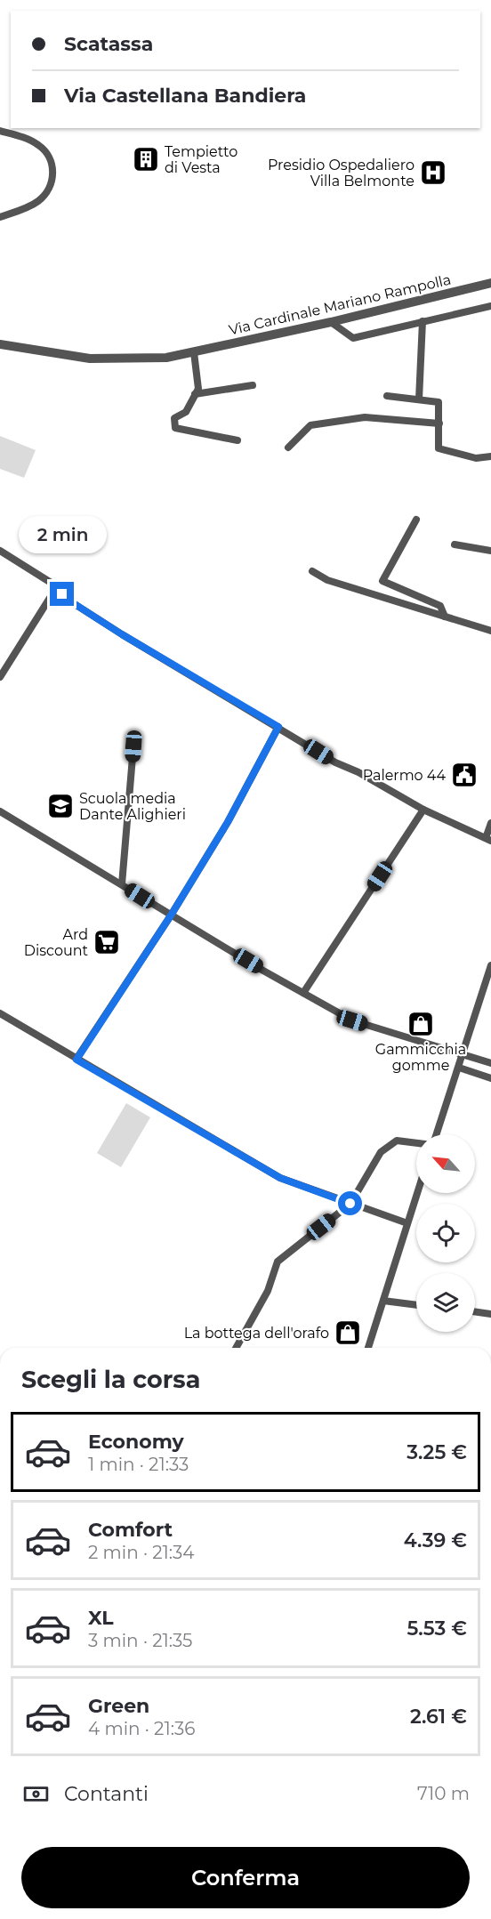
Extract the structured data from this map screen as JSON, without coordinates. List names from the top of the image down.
{
  "streets": {
    "street": ["Via Cardinale Mariano Rampolla"]
  },
  "places": {
    "building": ["Tempietto di Vesta"],
    "hospital": ["Presidio Ospedaliero Villa Belmonte"],
    "public building": ["Palermo 44"],
    "school or university": ["Scuola media Dante Alighieri"],
    "supermarket": ["Ard Discount"],
    "shop": ["Gammicchia gomme", "La bottega dell'orafo"]
  },
  "north": "top left",
  "page": {
    "banner": ["Scatassa", "Via Castellana Bandiera"],
    "bubble": "2 min",
    "heading": "Scegli la corsa",
    "list": [
      {
        "name": "Economy",
        "note": "1 min · 21:33",
        "value": "3.25 €"
      },
      {
        "name": "Comfort",
        "note": "2 min · 21:34",
        "value": "4.39 €"
      },
      {
        "name": "XL",
        "note": "3 min · 21:35",
        "value": "5.53 €"
      },
      {
        "name": "Green",
        "note": "4 min · 21:36",
        "value": "2.61 €"
      }
    ],
    "pay": ["Contanti", "710 m"],
    "buttons": "Conferma"
  }
}
